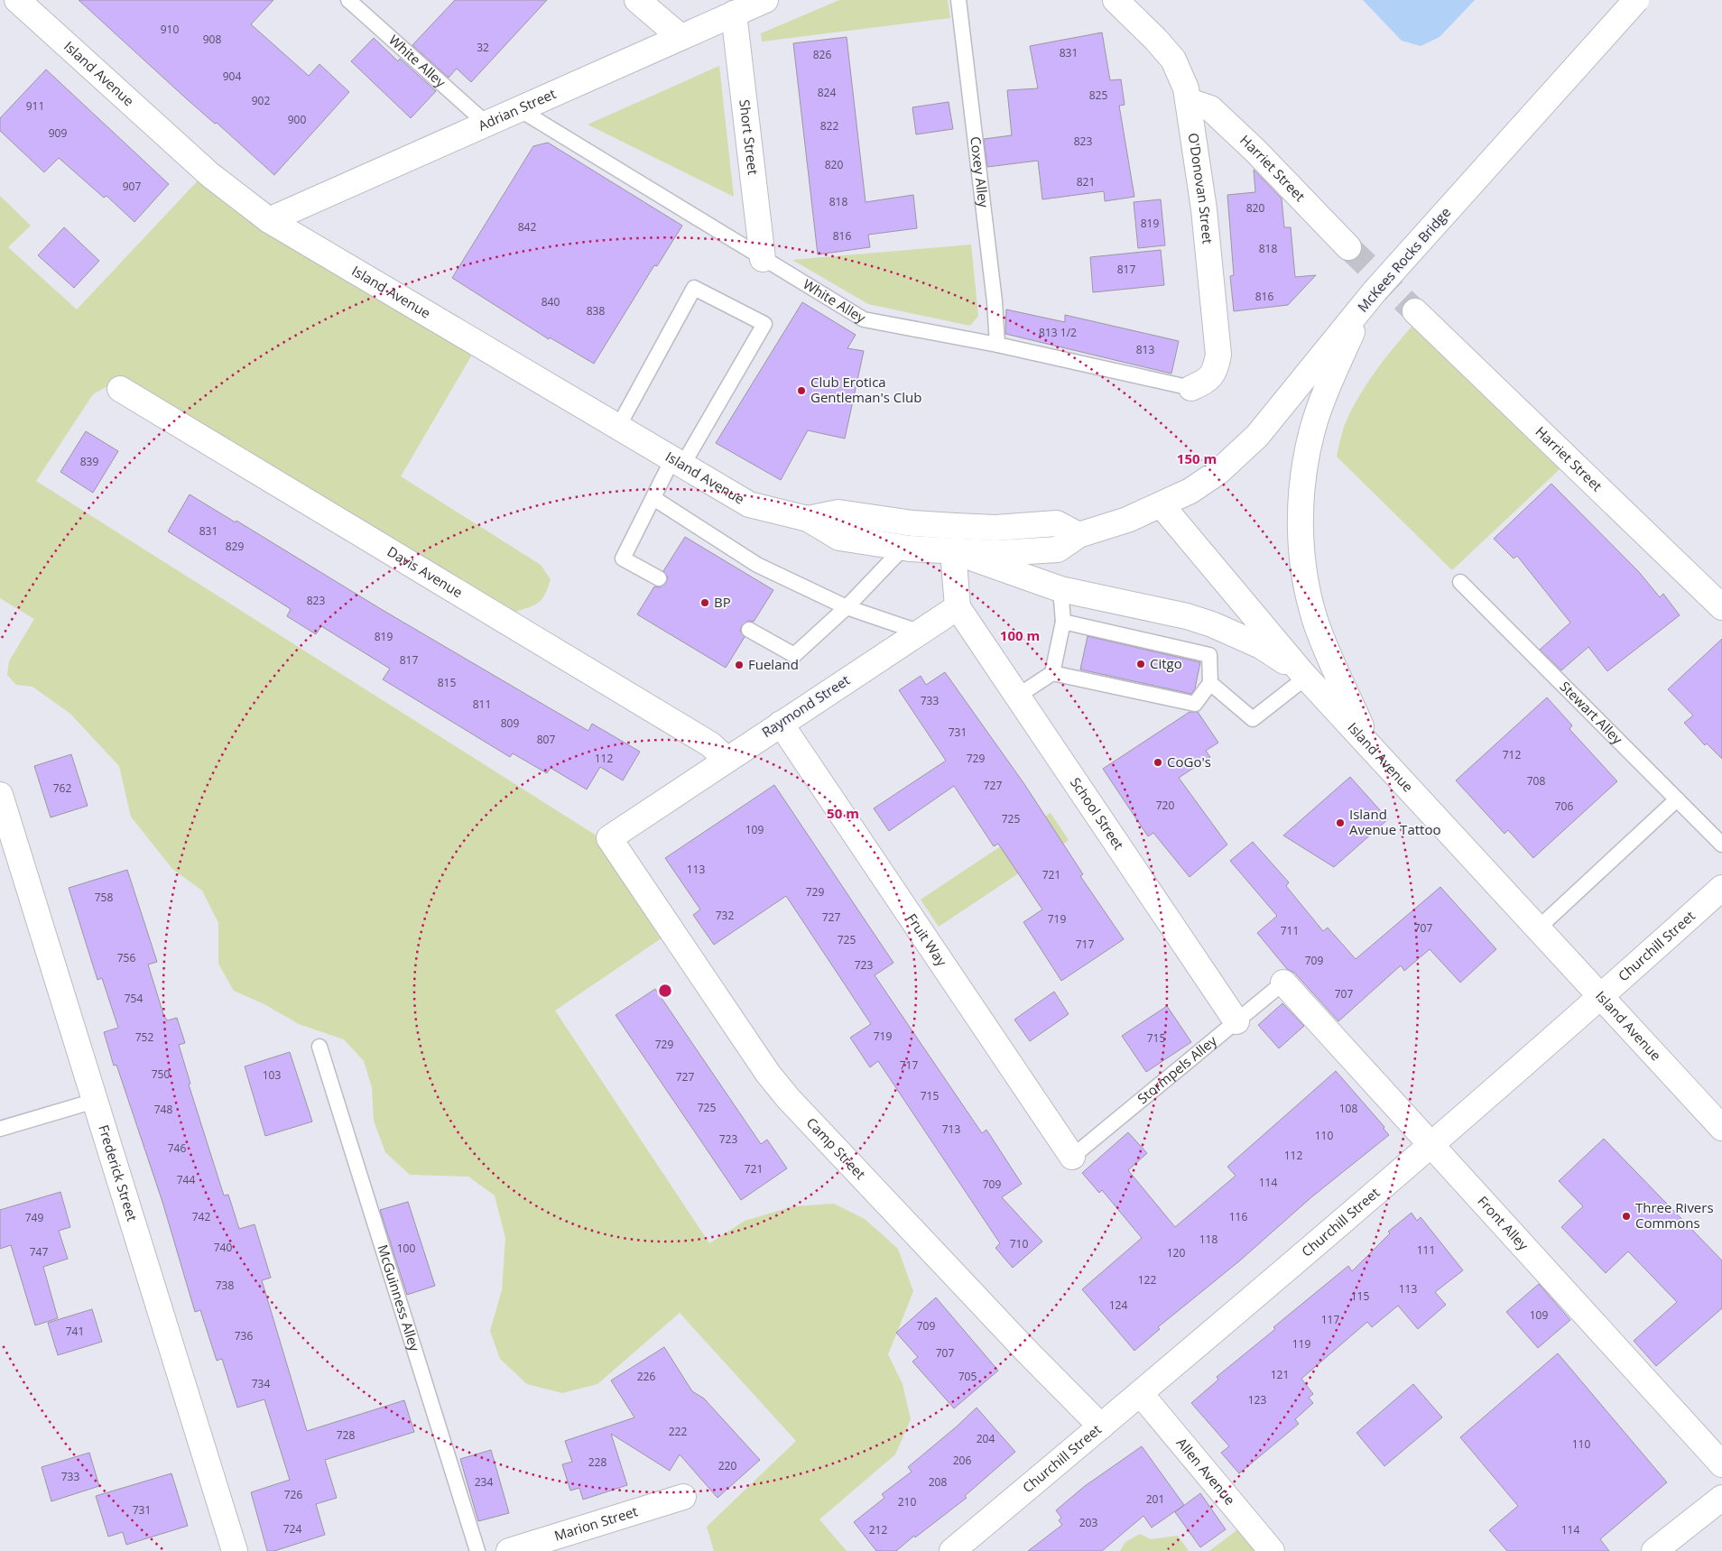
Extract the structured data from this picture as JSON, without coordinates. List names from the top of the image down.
{
  "streets": {
    "street": [
      "Island Avenue",
      "Adrian Street",
      "Short Street",
      "Harriet Street",
      "O'Donovan Street",
      "McKees Rocks Bridge",
      "Davis Avenue",
      "Raymond Street",
      "School Street",
      "Fruit Way",
      "Churchill Street",
      "Camp Street",
      "Frederick Street",
      "Front Alley",
      "Allen Avenue",
      "Marion Street"
    ],
    "lane": [
      "White Alley",
      "Coxey Alley",
      "Stewart Alley",
      "Stormpels Alley",
      "McGuinness Alley"
    ]
  },
  "crossings": [
    ["White Alley", "Adrian Street"],
    ["White Alley", "Short Street"],
    ["White Alley", "Coxey Alley"],
    ["White Alley", "O'Donovan Street"],
    ["Island Avenue", "Adrian Street"],
    ["Island Avenue", "McKees Rocks Bridge"],
    ["Island Avenue", "Churchill Street"],
    ["Adrian Street", "Short Street"],
    ["Harriet Street", "O'Donovan Street"],
    ["Davis Avenue", "Raymond Street"],
    ["Raymond Street", "School Street"],
    ["Raymond Street", "Fruit Way"],
    ["Raymond Street", "Camp Street"],
    ["School Street", "Stormpels Alley"],
    ["Fruit Way", "Stormpels Alley"],
    ["Churchill Street", "Camp Street"],
    ["Churchill Street", "Front Alley"],
    ["Churchill Street", "Allen Avenue"],
    ["Stormpels Alley", "Front Alley"]
  ],
  "places": [
    "Club Erotica Gentleman's Club",
    "BP",
    "Citgo",
    "Fueland",
    "CoGo's",
    "Island Avenue Tattoo",
    "Three Rivers Commons"
  ],
  "house_numbers": [
    "910",
    "908",
    "32",
    "831",
    "826",
    "904",
    "824",
    "825",
    "902",
    "911",
    "900",
    "822",
    "909",
    "823",
    "820",
    "821",
    "907",
    "818",
    "820",
    "819",
    "842",
    "816",
    "818",
    "817",
    "816",
    "840",
    "838",
    "813 1/2",
    "813",
    "839",
    "831",
    "829",
    "823",
    "819",
    "817",
    "815",
    "733",
    "811",
    "809",
    "731",
    "807",
    "712",
    "112",
    "729",
    "708",
    "727",
    "762",
    "720",
    "706",
    "725",
    "109",
    "113",
    "721",
    "729",
    "758",
    "732",
    "727",
    "719",
    "707",
    "711",
    "725",
    "717",
    "756",
    "709",
    "723",
    "707",
    "754",
    "719",
    "752",
    "715",
    "729",
    "717",
    "750",
    "103",
    "727",
    "715",
    "725",
    "108",
    "748",
    "713",
    "110",
    "723",
    "746",
    "112",
    "721",
    "744",
    "114",
    "709",
    "742",
    "116",
    "749",
    "118",
    "710",
    "740",
    "100",
    "111",
    "747",
    "120",
    "122",
    "738",
    "113",
    "115",
    "124",
    "109",
    "117",
    "709",
    "741",
    "736",
    "119",
    "707",
    "121",
    "226",
    "705",
    "734",
    "123",
    "222",
    "728",
    "204",
    "110",
    "206",
    "228",
    "220",
    "733",
    "234",
    "208",
    "726",
    "201",
    "210",
    "731",
    "203",
    "724",
    "212",
    "114"
  ],
  "rings": ["150 m", "100 m", "50 m"]
}
